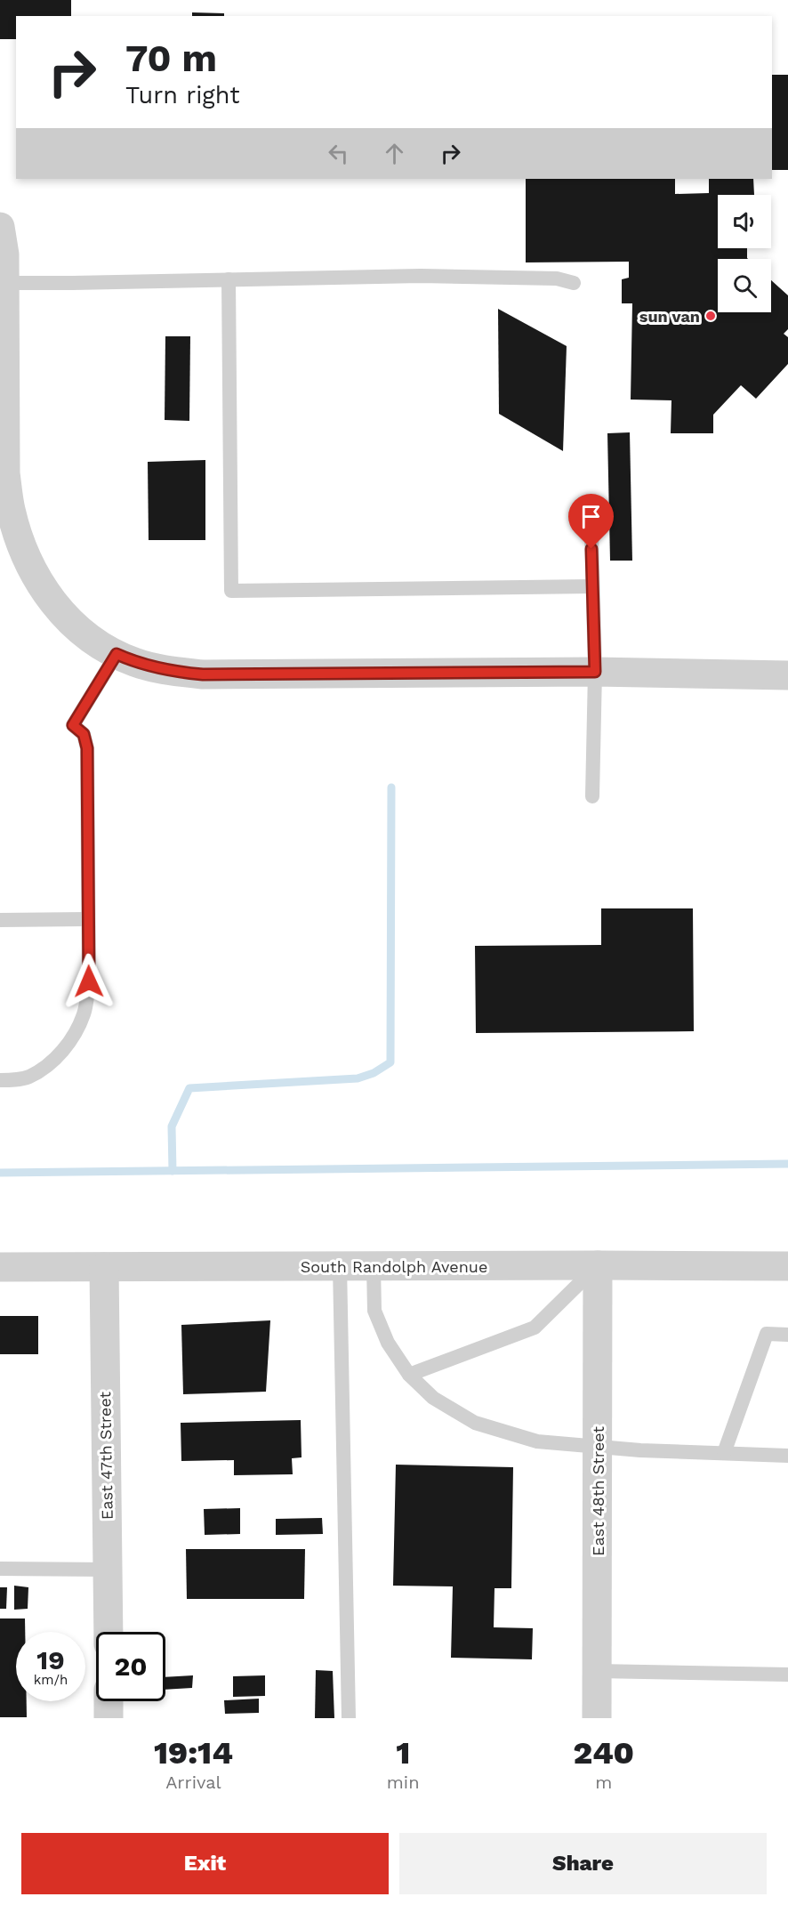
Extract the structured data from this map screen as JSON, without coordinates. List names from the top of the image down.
{
  "streets": {
    "street": ["South Randolph Avenue", "East 47th Street", "East 48th Street"]
  },
  "crossings": [
    ["South Randolph Avenue", "East 47th Street"],
    ["South Randolph Avenue", "East 48th Street"]
  ],
  "places": ["sun van"],
  "page": {
    "turn": ["70 m", "Turn right"],
    "speed": "19 km/h",
    "limit": "20",
    "eta": [
      "19:14",
      "Arrival",
      "1",
      "min",
      "240",
      "m"
    ],
    "buttons": ["Exit", "Share"]
  }
}
